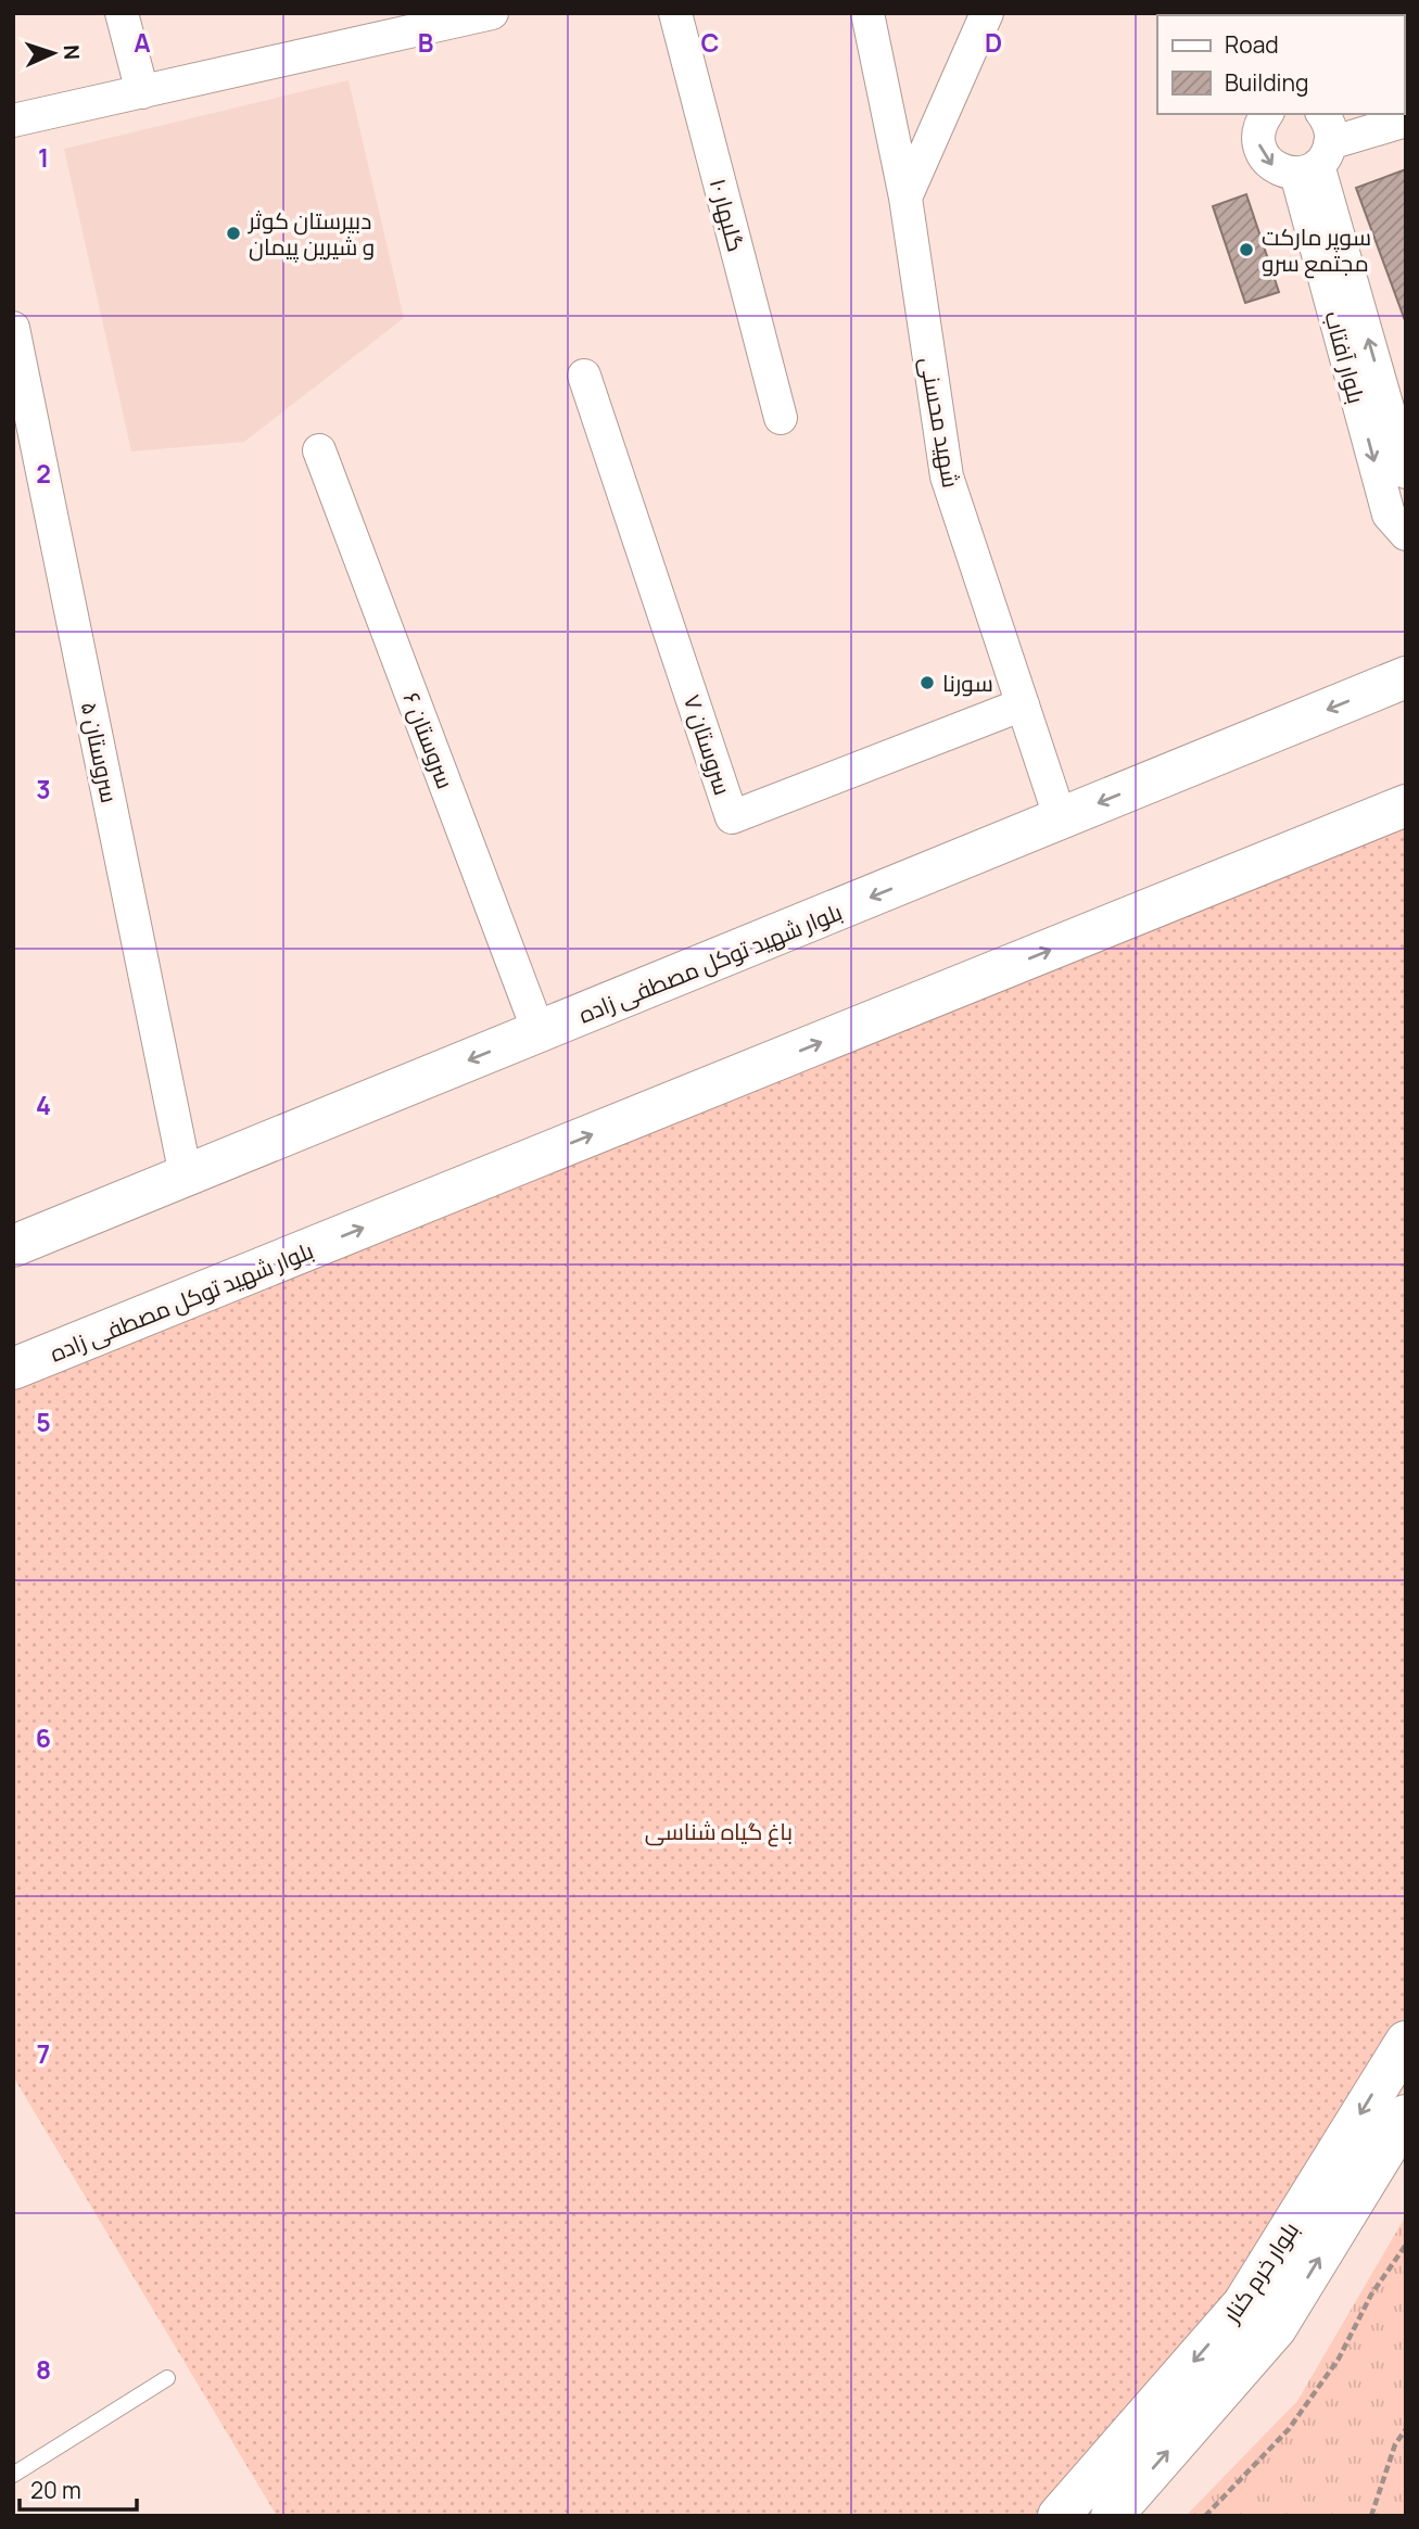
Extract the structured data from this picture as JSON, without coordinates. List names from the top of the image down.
{
  "streets": {
    "main road": ["بلوار شهید توکل مصطفی زاده", "بلوار خرم کنار"],
    "street": [
      "گلبهار ۱۰",
      "بلوار آفتاب",
      "شهید محسنی",
      "سروستان ۶",
      "سروستان ۷",
      "سروستان ۵"
    ]
  },
  "crossings": [
    ["شهید محسنی", "سروستان ۷"],
    ["شهید محسنی", "بلوار شهید توکل مصطفی زاده"],
    ["سروستان ۶", "بلوار شهید توکل مصطفی زاده"],
    ["سروستان ۵", "بلوار شهید توکل مصطفی زاده"]
  ],
  "parks": ["باغ گیاه شناسی"],
  "places": ["دبیرستان کوثر و شیرین پیمان", "سوپر مارکت مجتمع سرو", "سورنا"],
  "legend": ["Road", "Building"],
  "scale_bar": "20 m",
  "north": "right",
  "grid": {
    "columns": [
      "A",
      "B",
      "C",
      "D"
    ],
    "rows": [
      "1",
      "2",
      "3",
      "4",
      "5",
      "6",
      "7",
      "8"
    ]
  }
}
